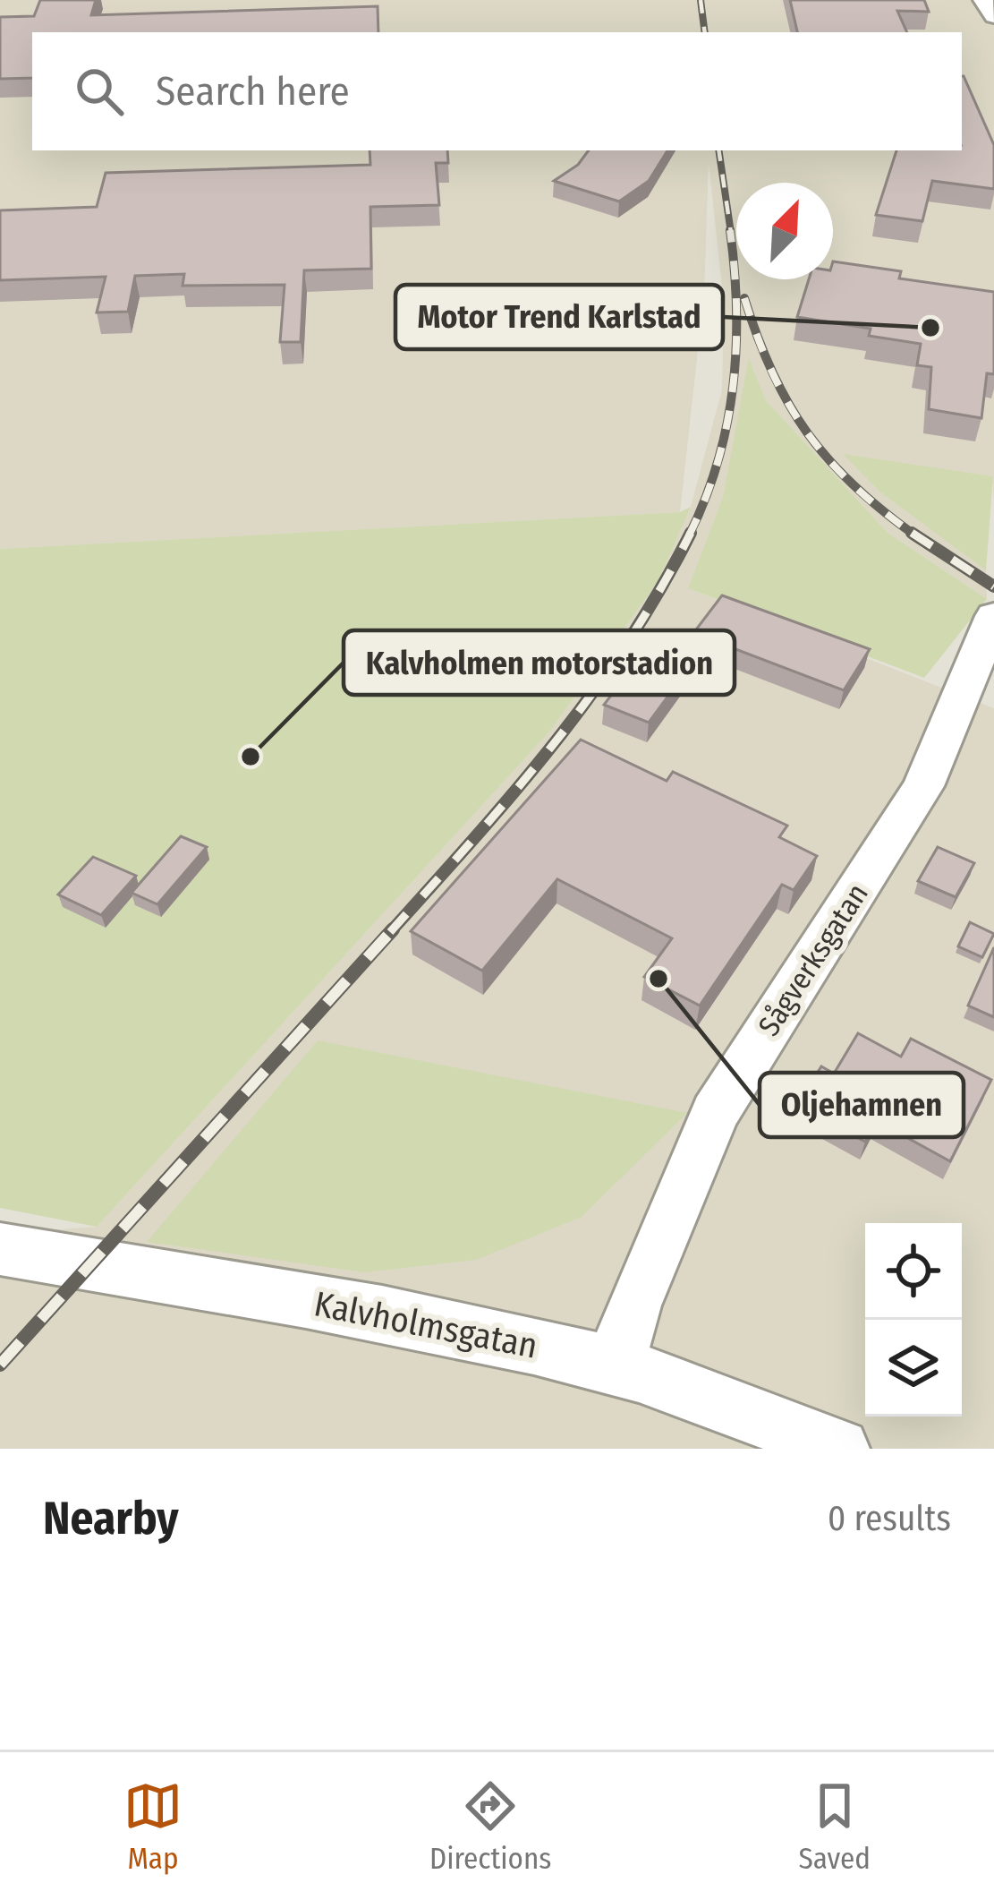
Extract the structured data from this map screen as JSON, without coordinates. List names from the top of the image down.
{
  "streets": {
    "street": ["Sågverksgatan", "Kalvholmsgatan"]
  },
  "crossings": [
    ["Sågverksgatan", "Kalvholmsgatan"]
  ],
  "places": ["Motor Trend Karlstad", "Kalvholmen motorstadion", "Oljehamnen"],
  "north": "top right",
  "page": {
    "search": "Search here",
    "heading": ["Nearby", "0 results"],
    "nav": ["Map", "Directions", "Saved"]
  }
}
